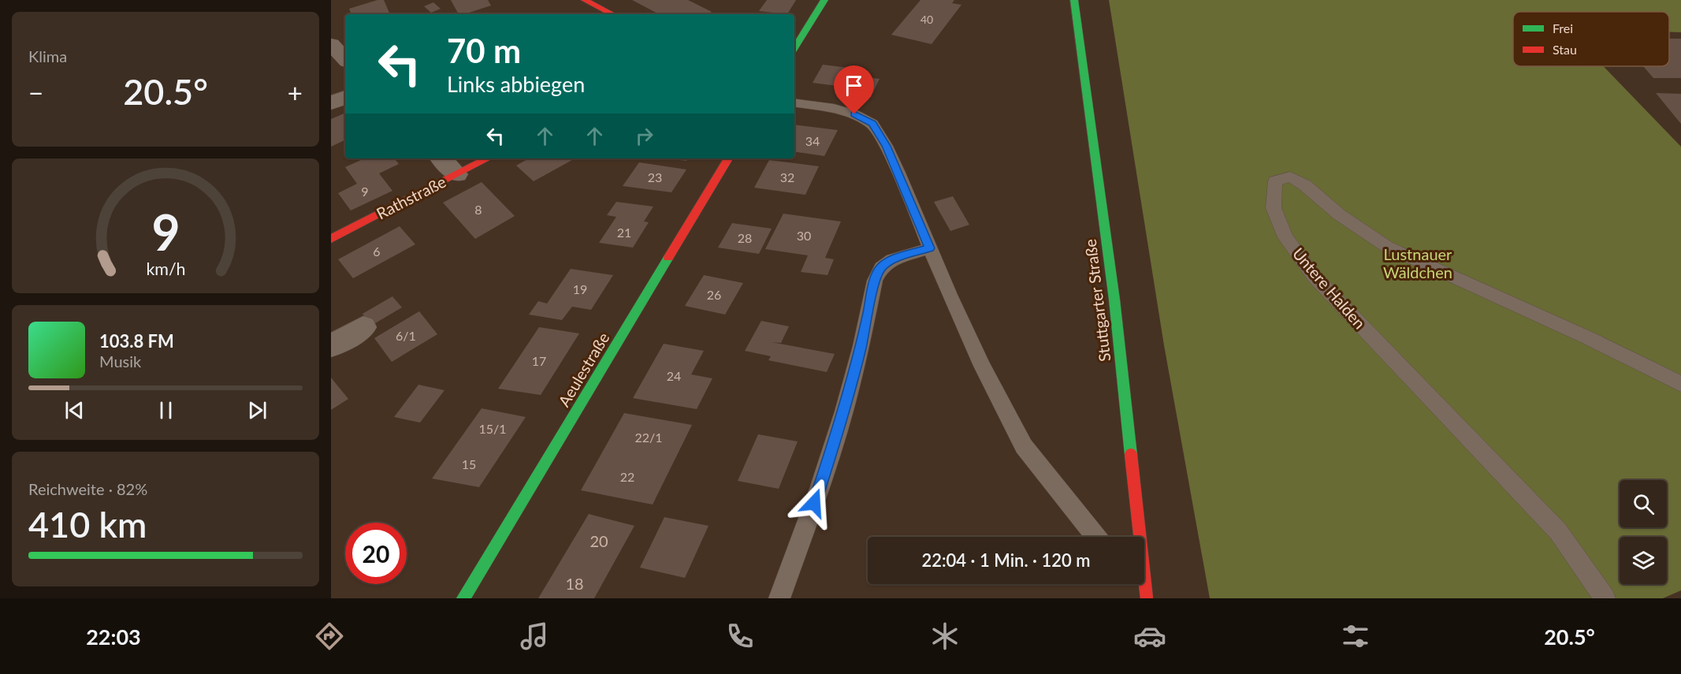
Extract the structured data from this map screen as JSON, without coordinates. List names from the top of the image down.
{
  "streets": {
    "street": ["Rathstraße", "Stuttgarter Straße", "Aeulestraße"],
    "lane": ["Untere Halden"]
  },
  "parks": ["Lustnauer Wäldchen"],
  "house_numbers": [
    "40",
    "34",
    "23",
    "32",
    "9",
    "8",
    "21",
    "30",
    "28",
    "6",
    "19",
    "26",
    "6/1",
    "17",
    "24",
    "15/1",
    "22/1",
    "15",
    "22",
    "20",
    "18"
  ],
  "legend": ["Frei", "Stau"],
  "page": {
    "tile": [
      "Klima",
      ["Reichweite · 82%", "410 km"]
    ],
    "turn": ["70 m", "Links abbiegen"],
    "heat": ["−", "20.5°", "+"],
    "song": ["103.8 FM", "Musik"],
    "limit": "20",
    "trip": "22:04 · 1 Min. · 120 m",
    "tabs": ["22:03", "20.5°"],
    "gauge": ["9", "km/h"]
  }
}
